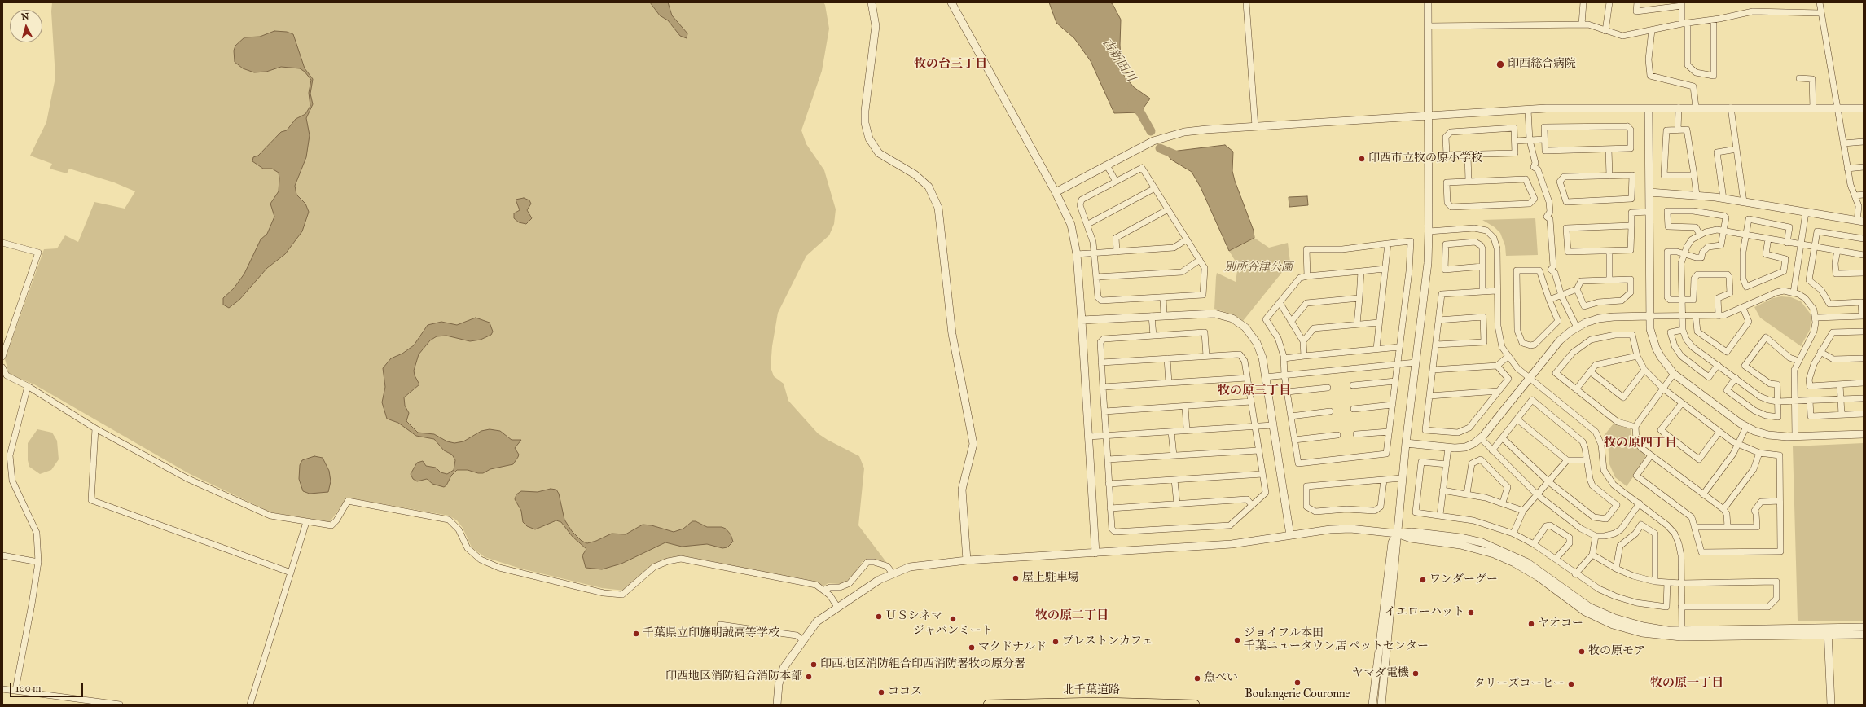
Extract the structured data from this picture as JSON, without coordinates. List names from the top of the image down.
{
  "streets": {
    "highway": ["北千葉道路"]
  },
  "districts": [
    "牧の台三丁目",
    "牧の原三丁目",
    "牧の原四丁目",
    "牧の原二丁目",
    "牧の原一丁目"
  ],
  "water": ["古新田川"],
  "parks": ["別所谷津公園"],
  "places": [
    "印西総合病院",
    "印西市立牧の原小学校",
    "屋上駐車場",
    "ワンダーグー",
    "イエローハット",
    "ＵＳシネマ",
    "ジャパンミート",
    "ヤオコー",
    "千葉県立印旛明誠高等学校",
    "ジョイフル本田 千葉ニュータウン店 ペットセンター",
    "プレストンカフェ",
    "マクドナルド",
    "牧の原モア",
    "印西地区消防組合印西消防署牧の原分署",
    "ヤマダ電機",
    "印西地区消防組合消防本部",
    "魚べい",
    "Boulangerie Couronne",
    "タリーズコーヒー",
    "ココス"
  ],
  "scale_bar": "100 m",
  "north": "top"
}
